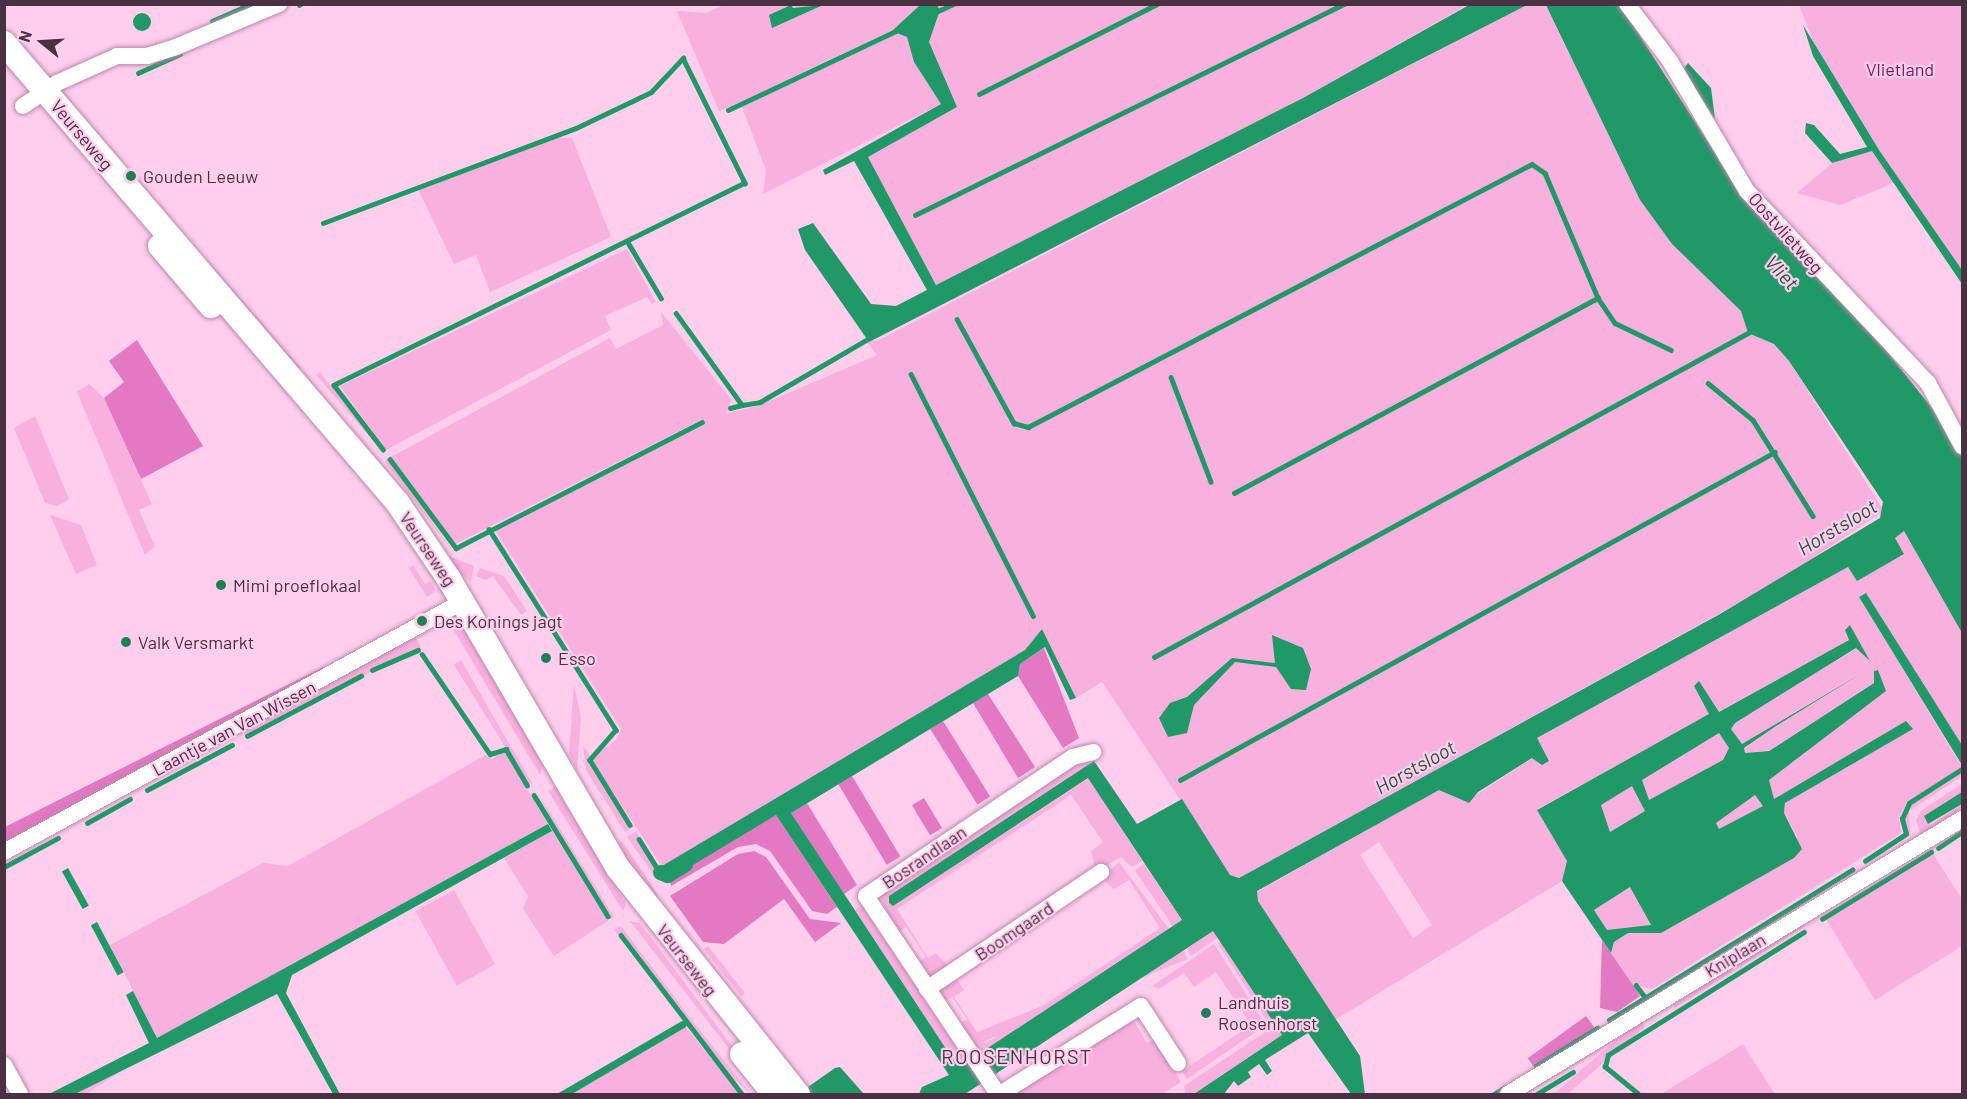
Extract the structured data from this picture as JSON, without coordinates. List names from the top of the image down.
{
  "streets": {
    "main road": ["Veurseweg"],
    "street": [
      "Oostvlietweg",
      "Laantje van Van Wissen",
      "Bosrandlaan",
      "Boomgaard",
      "Kniplaan"
    ]
  },
  "crossings": [
    ["Veurseweg", "Laantje van Van Wissen"],
    ["Bosrandlaan", "Boomgaard"]
  ],
  "districts": ["ROOSENHORST"],
  "water": ["Vliet", "Horstsloot"],
  "parks": ["Vlietland"],
  "places": [
    "Gouden Leeuw",
    "Mimi proeflokaal",
    "Des Konings jagt",
    "Valk Versmarkt",
    "Esso",
    "Landhuis Roosenhorst"
  ],
  "north": "left"
}
